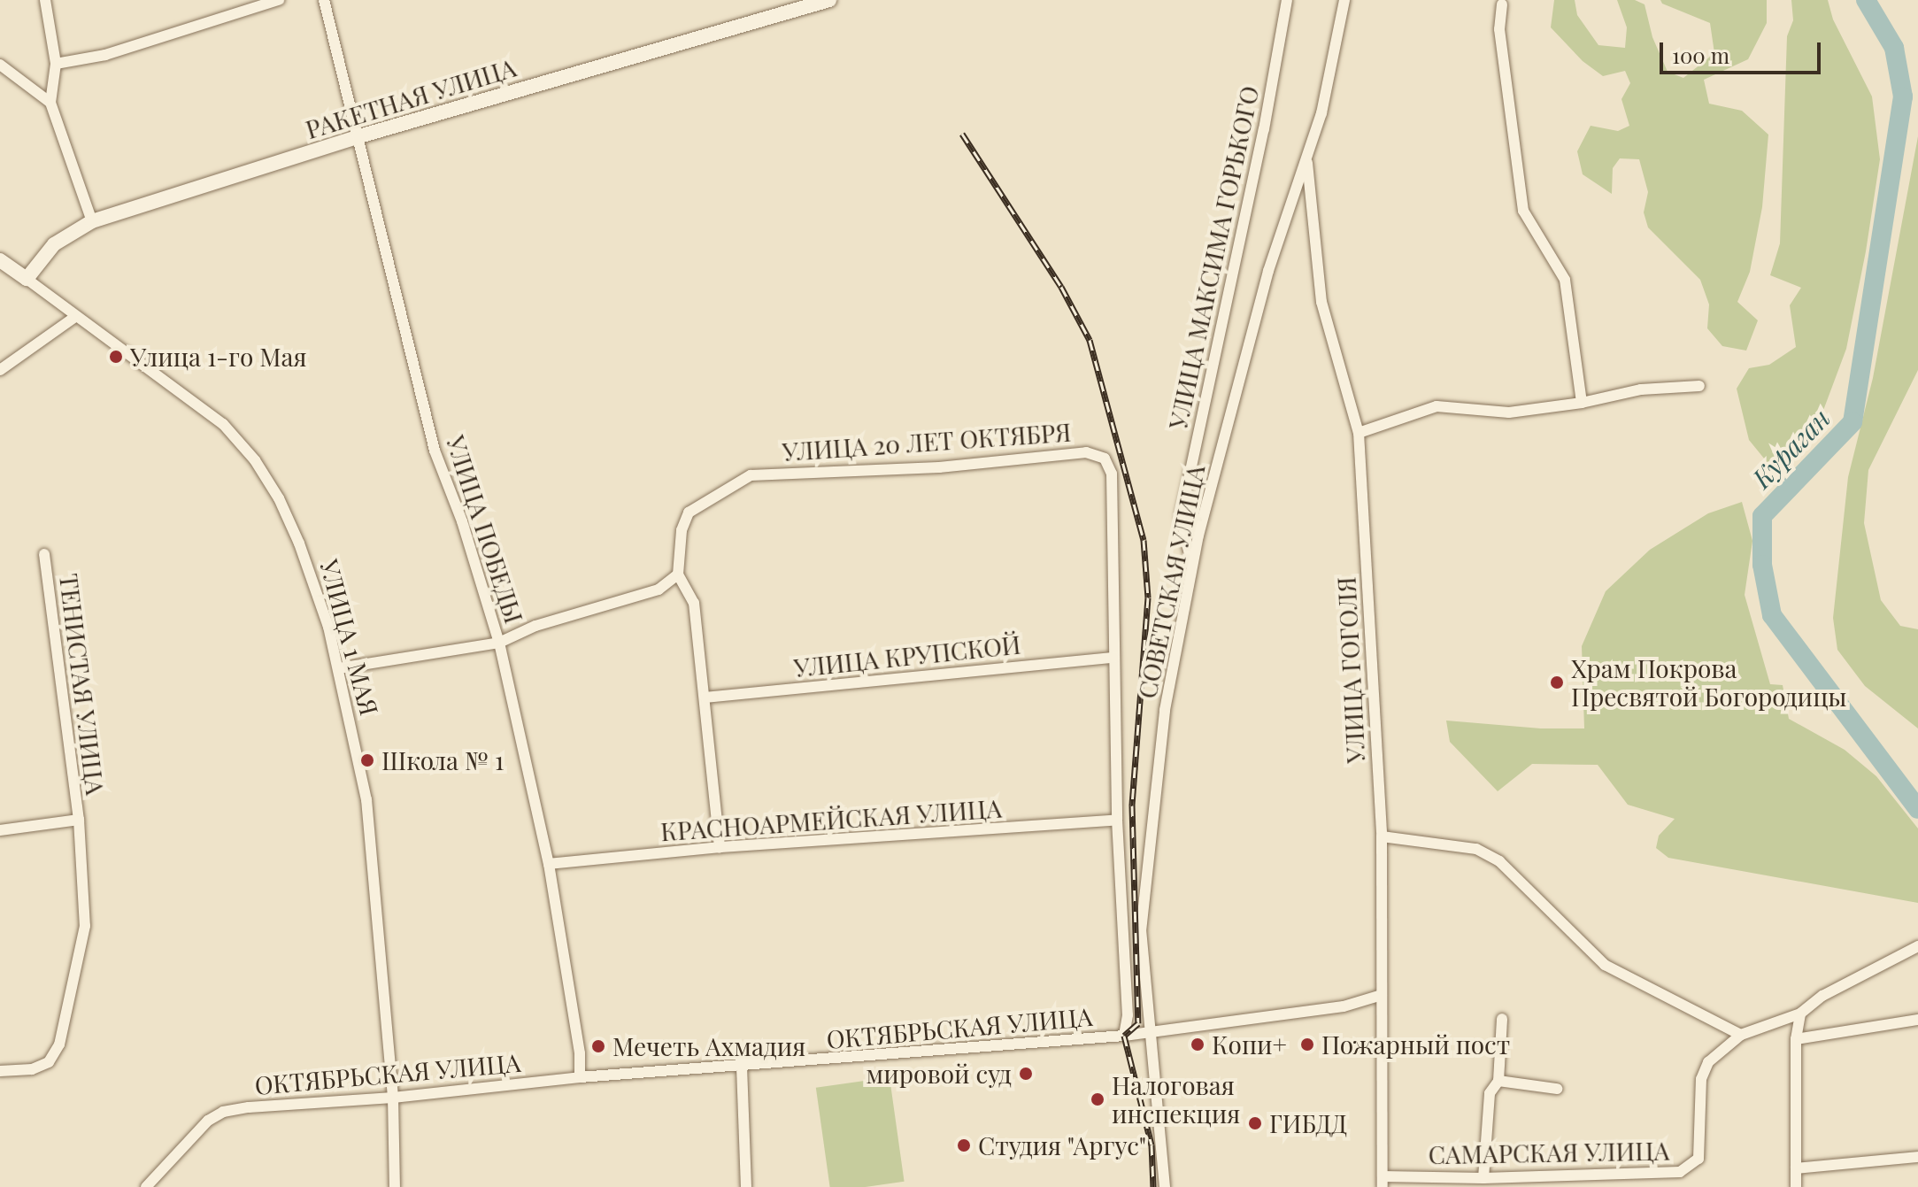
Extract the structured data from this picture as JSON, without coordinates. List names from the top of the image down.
{
  "streets": {
    "main road": ["РАКЕТНАЯ УЛИЦА"],
    "street": [
      "УЛИЦА МАКСИМА ГОРЬКОГО",
      "УЛИЦА 20 ЛЕТ ОКТЯБРЯ",
      "УЛИЦА ПОБЕДЫ",
      "СОВЕТСКАЯ УЛИЦА",
      "УЛИЦА 1 МАЯ",
      "УЛИЦА КРУПСКОЙ",
      "УЛИЦА ГОГОЛЯ",
      "ТЕНИСТАЯ УЛИЦА",
      "КРАСНОАРМЕЙСКАЯ УЛИЦА",
      "ОКТЯБРЬСКАЯ УЛИЦА",
      "САМАРСКАЯ УЛИЦА"
    ]
  },
  "crossings": [
    ["РАКЕТНАЯ УЛИЦА", "УЛИЦА ПОБЕДЫ"],
    ["РАКЕТНАЯ УЛИЦА", "УЛИЦА 1 МАЯ"],
    ["УЛИЦА МАКСИМА ГОРЬКОГО", "СОВЕТСКАЯ УЛИЦА"],
    ["УЛИЦА 20 ЛЕТ ОКТЯБРЯ", "УЛИЦА КРУПСКОЙ"],
    ["УЛИЦА ПОБЕДЫ", "КРАСНОАРМЕЙСКАЯ УЛИЦА"],
    ["УЛИЦА ПОБЕДЫ", "ОКТЯБРЬСКАЯ УЛИЦА"],
    ["СОВЕТСКАЯ УЛИЦА", "УЛИЦА ГОГОЛЯ"],
    ["СОВЕТСКАЯ УЛИЦА", "ОКТЯБРЬСКАЯ УЛИЦА"],
    ["УЛИЦА 1 МАЯ", "ОКТЯБРЬСКАЯ УЛИЦА"],
    ["УЛИЦА ГОГОЛЯ", "ОКТЯБРЬСКАЯ УЛИЦА"],
    ["УЛИЦА ГОГОЛЯ", "САМАРСКАЯ УЛИЦА"]
  ],
  "water": ["Кураган"],
  "places": [
    "Улица 1-го Мая",
    "Храм Покрова Пресвятой Богородицы",
    "Школа № 1",
    "Копи+",
    "Пожарный пост",
    "Мечеть Ахмадия",
    "мировой суд",
    "Налоговая инспекция",
    "ГИБДД",
    "Студия \"Аргус\""
  ],
  "scale_bar": "100 m"
}
